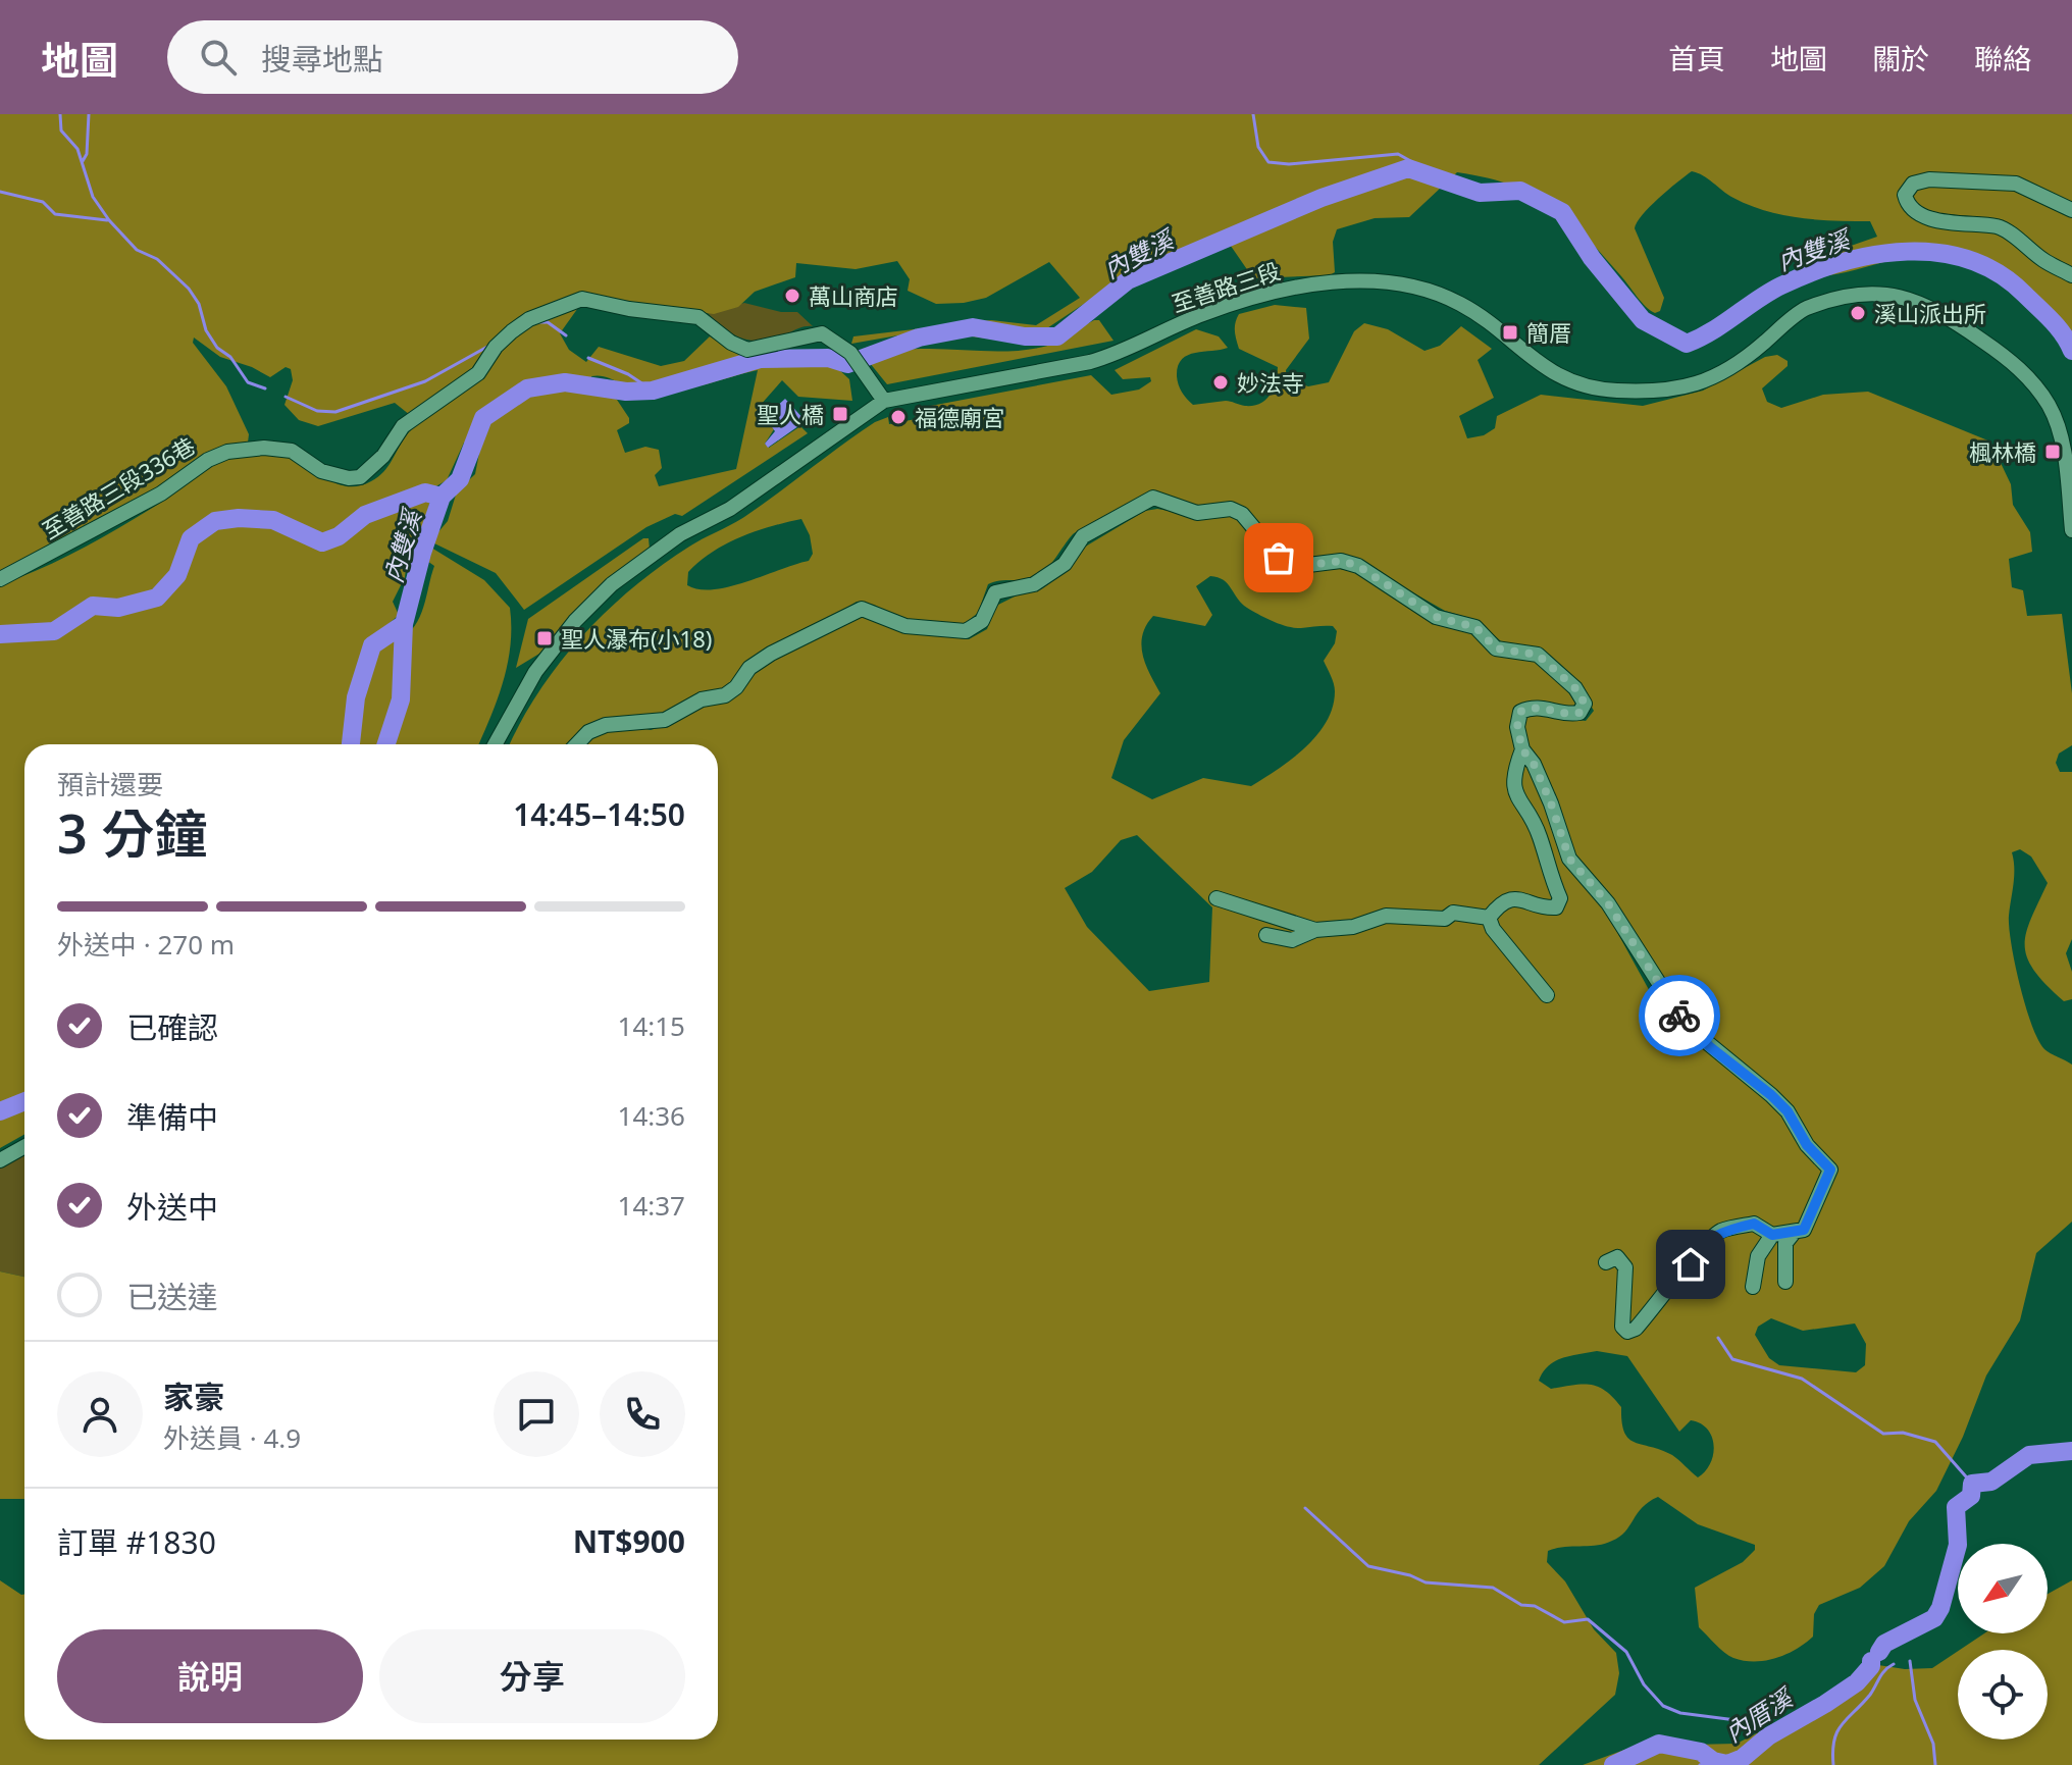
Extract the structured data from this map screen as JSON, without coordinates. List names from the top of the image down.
{
  "streets": {
    "street": ["至善路三段", "至善路三段336巷"]
  },
  "crossings": [
    ["至善路三段", "至善路三段336巷"]
  ],
  "water": ["內雙溪", "內厝溪"],
  "places": {
    "other": [
      "萬山商店",
      "溪山派出所",
      "妙法寺",
      "福德廟宮"
    ],
    "transit": [
      "簡厝",
      "聖人橋",
      "楓林橋",
      "聖人瀑布(小18)"
    ]
  },
  "north": "bottom left",
  "page": {
    "header": "地圖",
    "search": "搜尋地點",
    "nav": [
      "首頁",
      "地圖",
      "關於",
      "聯絡"
    ],
    "heading": ["3 分鐘", "預計還要", "14:45–14:50"],
    "panel": [
      "家豪",
      "外送員 · 4.9",
      "訂單 #1830",
      "NT$900"
    ],
    "bar": "外送中 · 270 m",
    "list": [
      ["已確認", "14:15"],
      ["準備中", "14:36"],
      ["外送中", "14:37"],
      "已送達"
    ],
    "buttons": ["說明", "分享"]
  }
}
